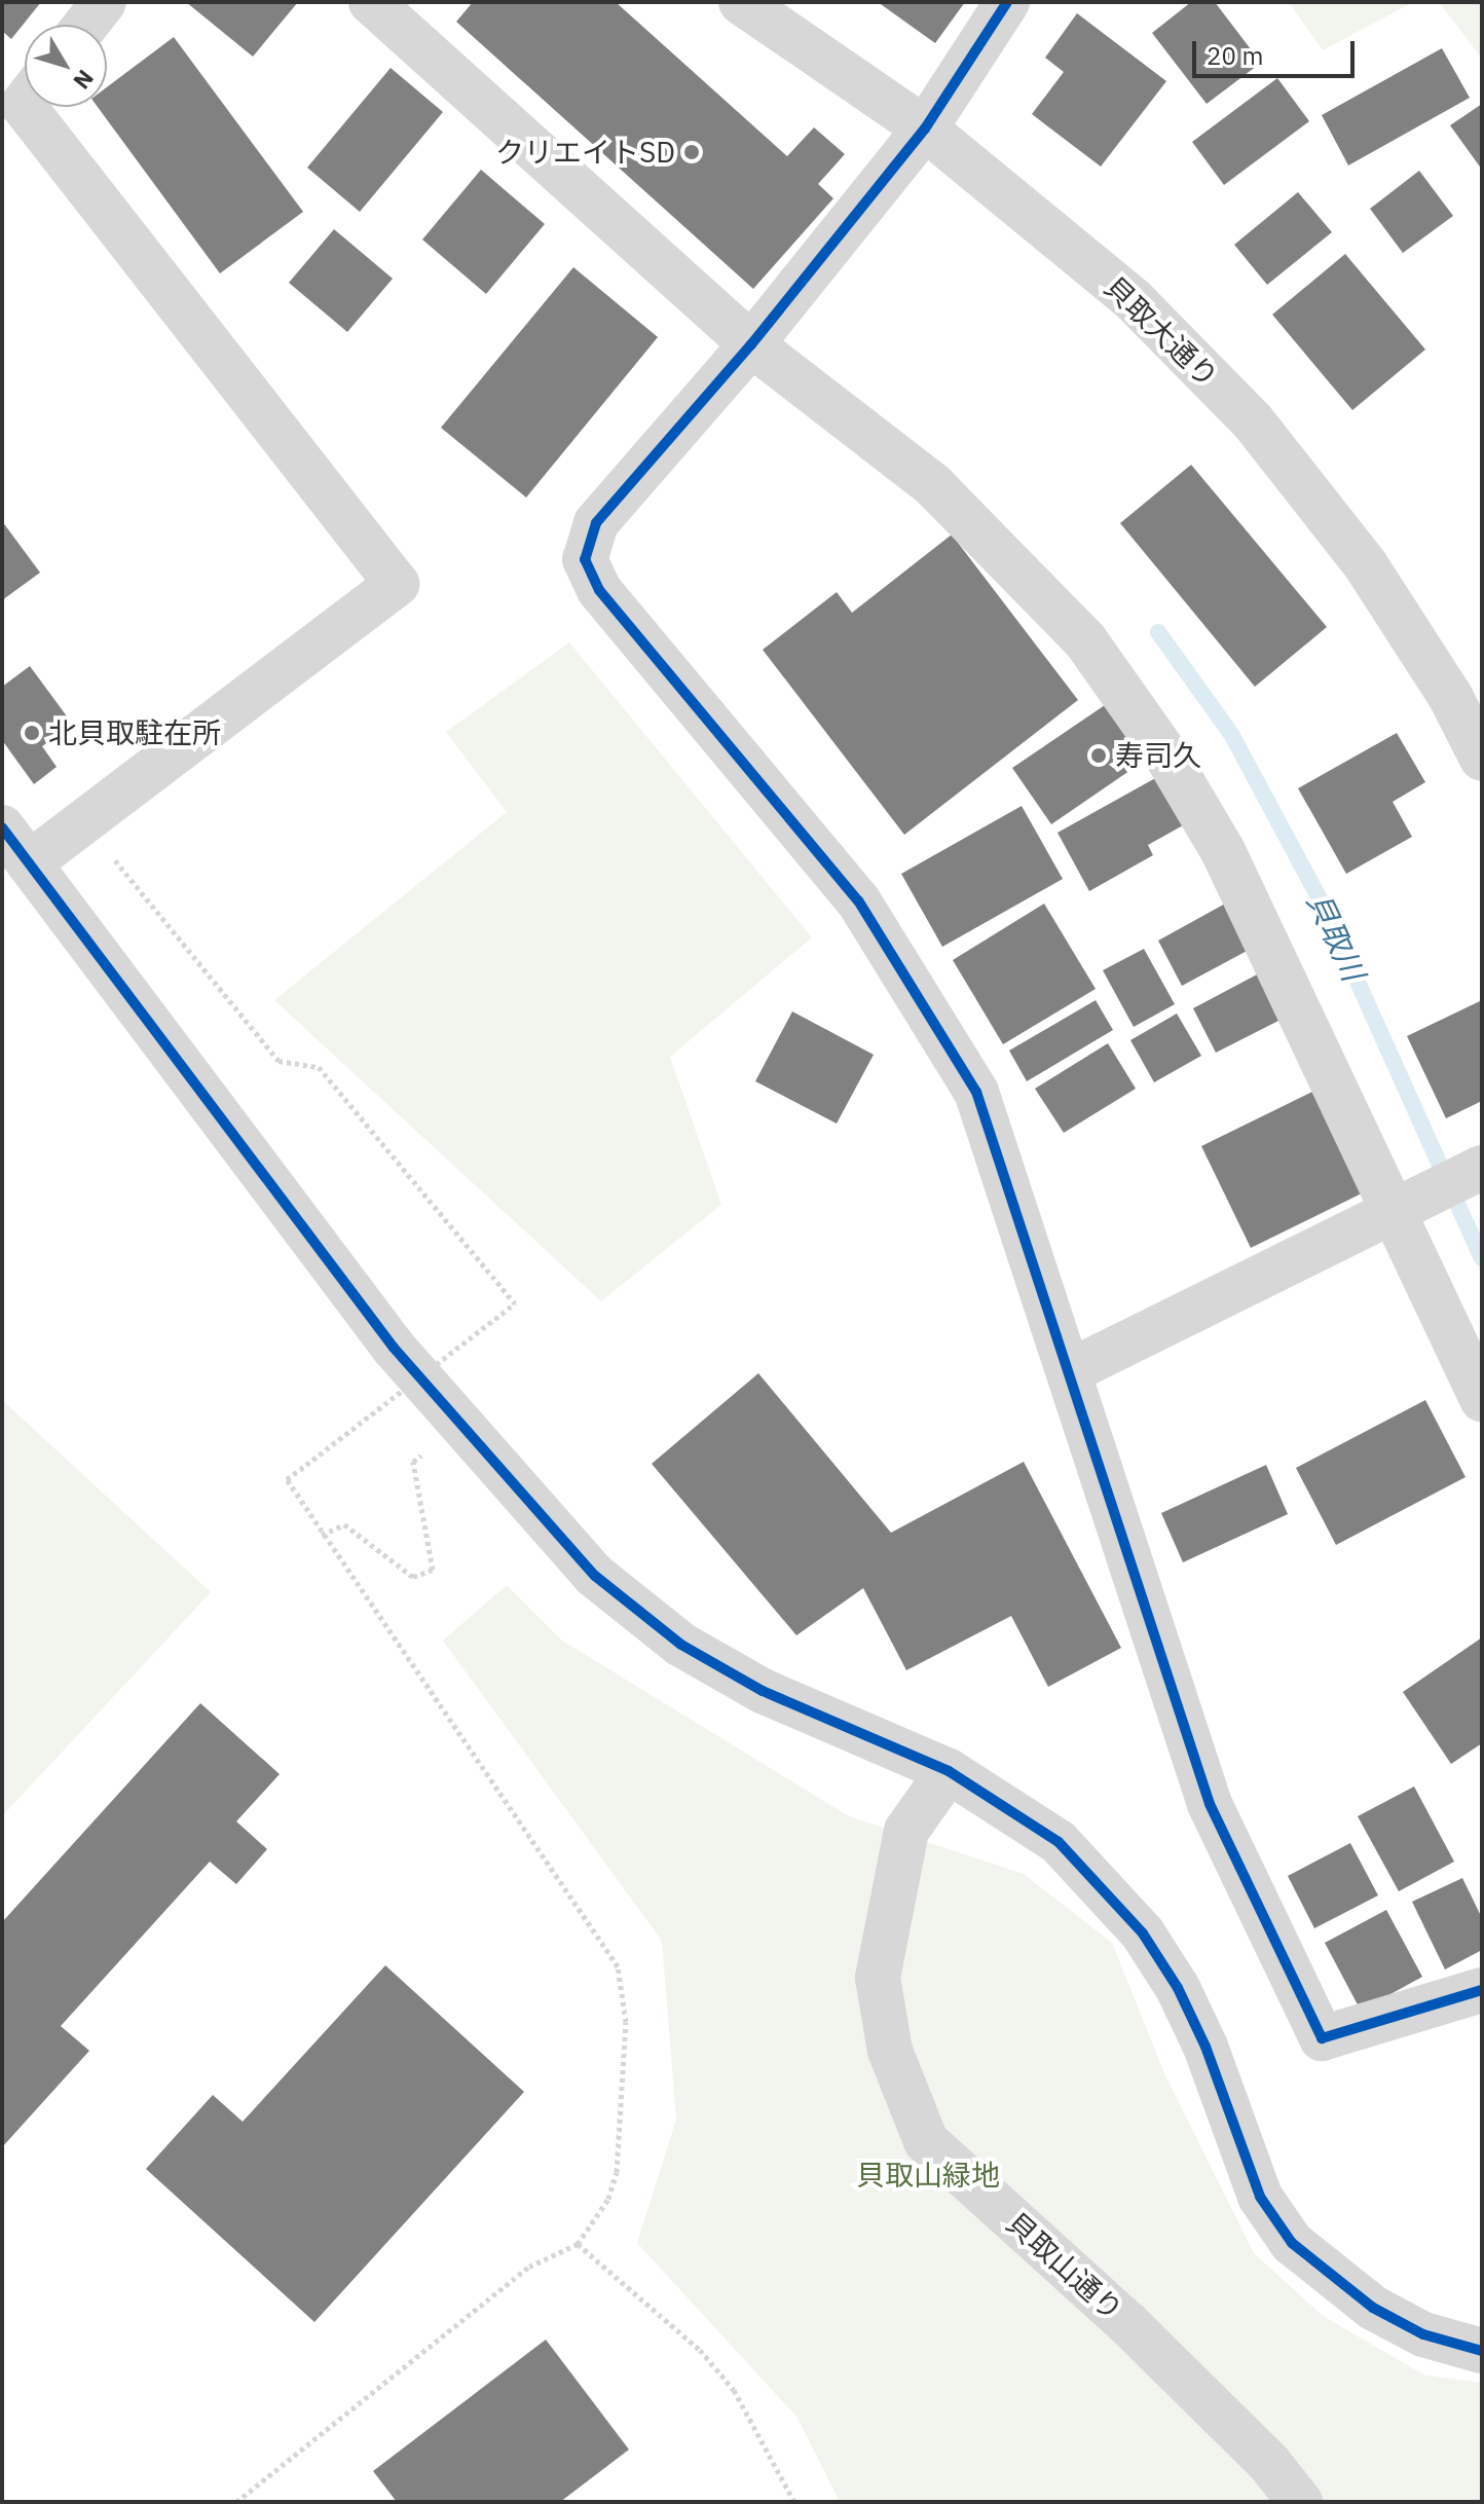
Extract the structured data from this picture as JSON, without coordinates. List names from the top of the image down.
{
  "streets": {
    "street": ["貝取大通り", "貝取山通り"]
  },
  "water": ["貝取川"],
  "parks": ["貝取山緑地"],
  "places": ["クリエイトSD", "北貝取駐在所", "寿司久"],
  "scale_bar": "20 m",
  "north": "bottom right"
}
